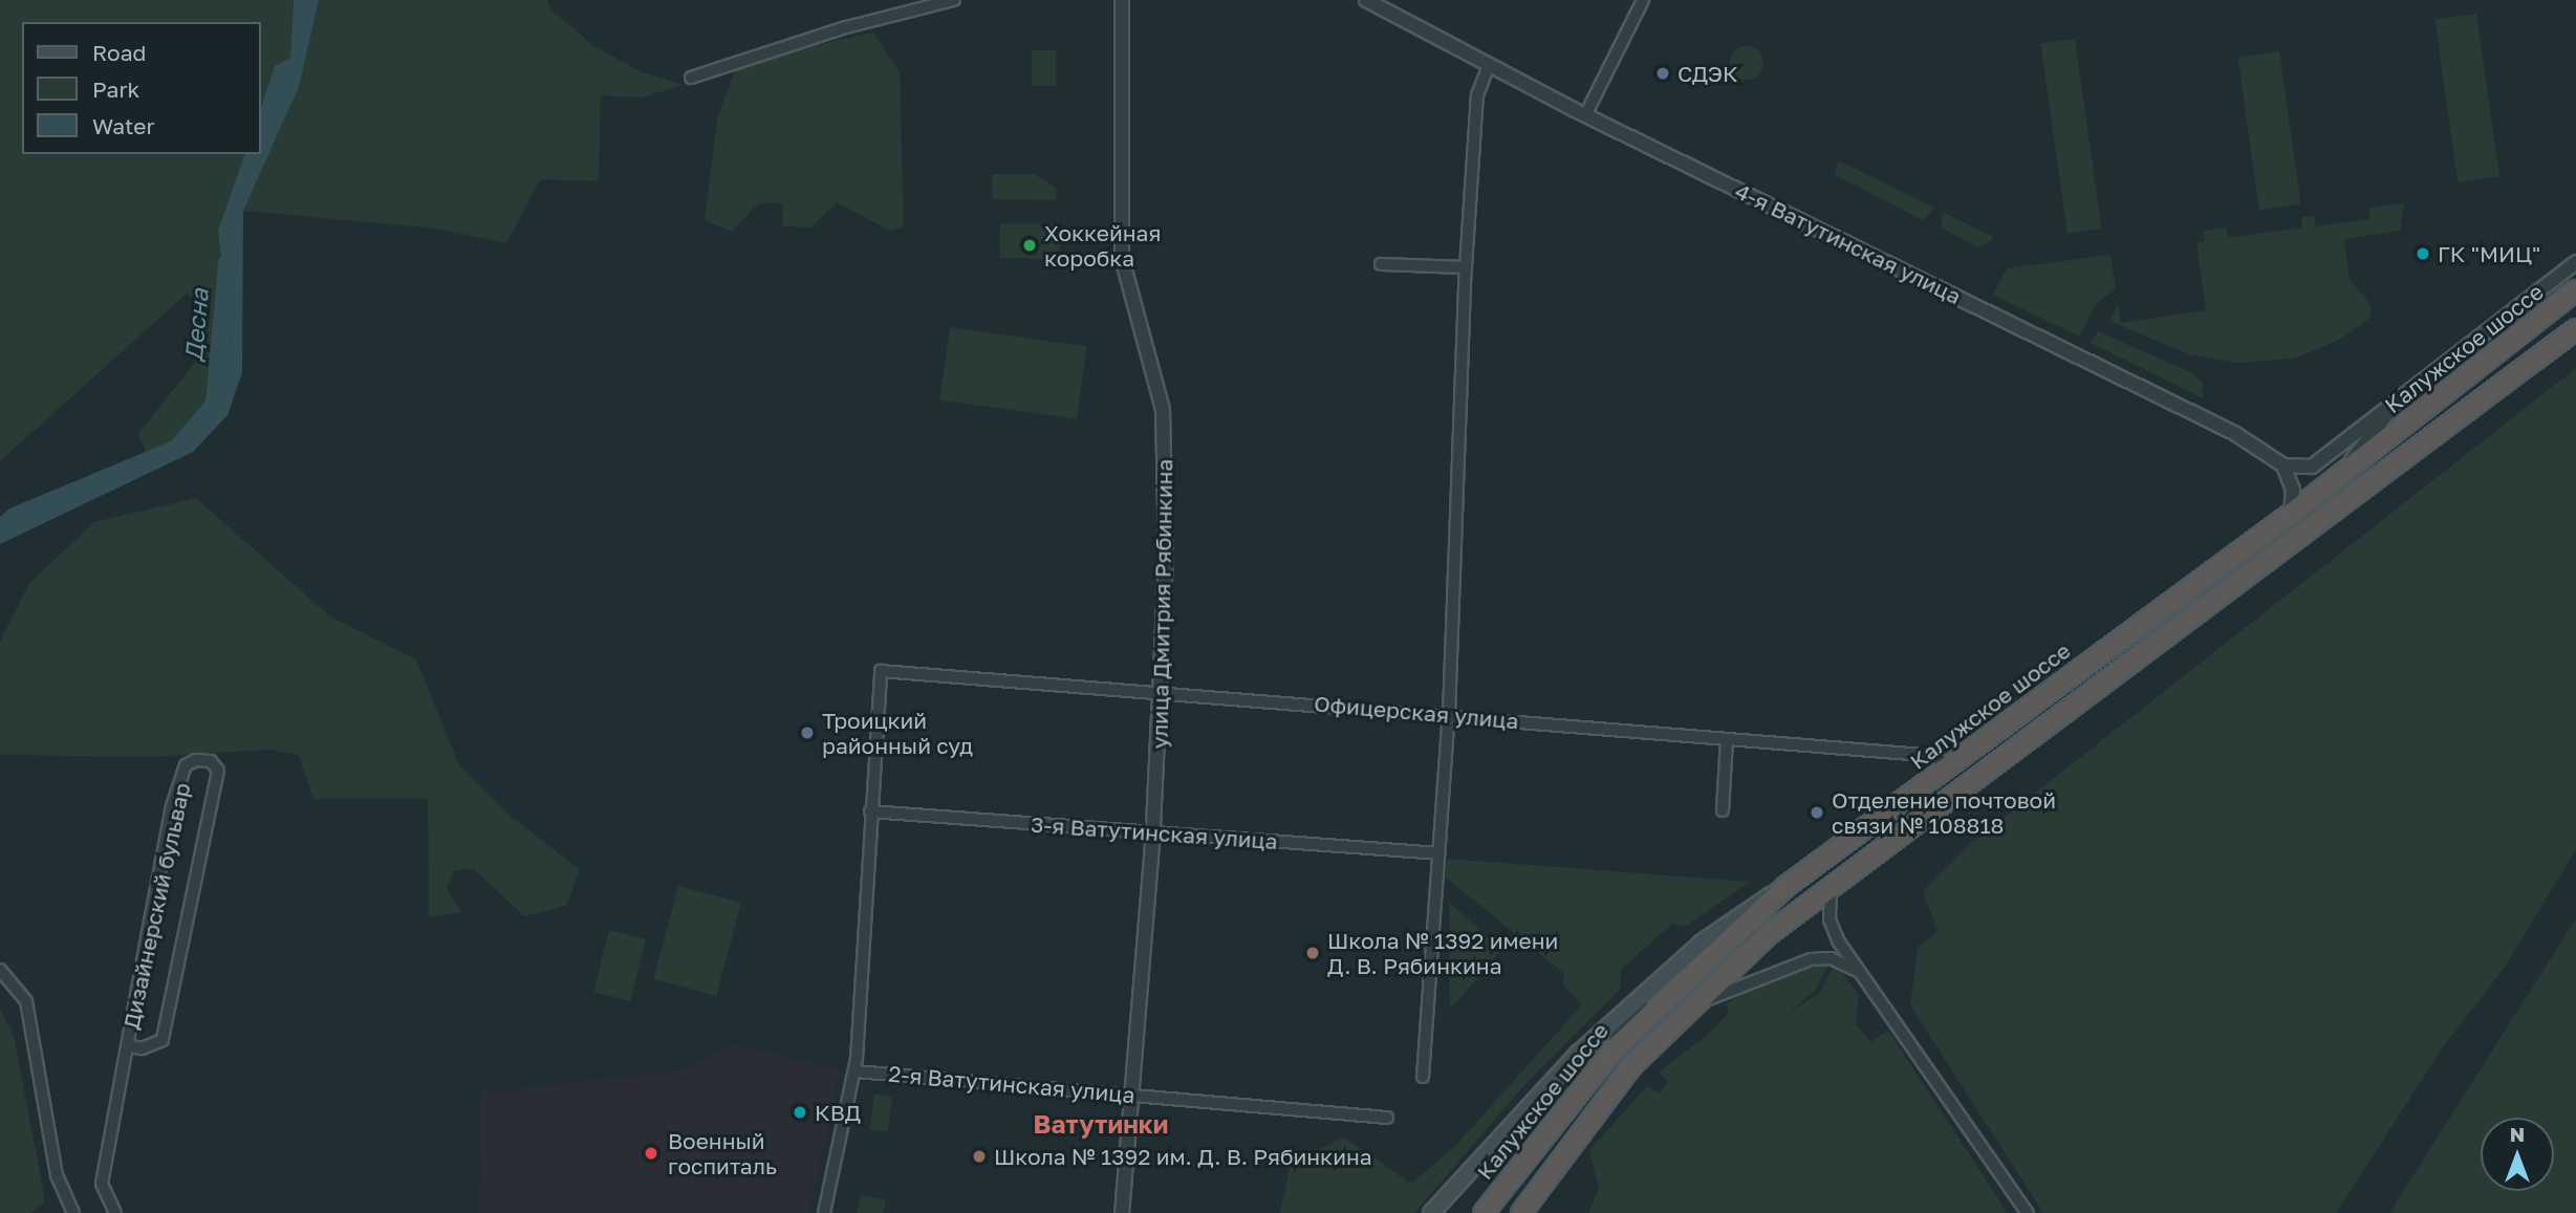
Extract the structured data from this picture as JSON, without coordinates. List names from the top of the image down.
{
  "streets": {
    "highway": ["Калужское шоссе"],
    "street": [
      "4-я Ватутинская улица",
      "улица Дмитрия Рябинкина",
      "Офицерская улица",
      "3-я Ватутинская улица",
      "Дизайнерский бульвар",
      "2-я Ватутинская улица"
    ]
  },
  "crossings": [
    ["Калужское шоссе", "Офицерская улица"],
    ["улица Дмитрия Рябинкина", "Офицерская улица"],
    ["улица Дмитрия Рябинкина", "3-я Ватутинская улица"],
    ["улица Дмитрия Рябинкина", "2-я Ватутинская улица"],
    ["Офицерская улица", "3-я Ватутинская улица"]
  ],
  "districts": ["Ватутинки"],
  "water": ["Десна"],
  "places": [
    "СДЭК",
    "Хоккейная коробка",
    "ГК \"МИЦ\"",
    "Троицкий районный суд",
    "Отделение почтовой связи № 108818",
    "Школа № 1392 имени Д. В. Рябинкина",
    "КВД",
    "Военный госпиталь",
    "Школа № 1392 им. Д. В. Рябинкина"
  ],
  "legend": ["Road", "Park", "Water"],
  "north": "top"
}
